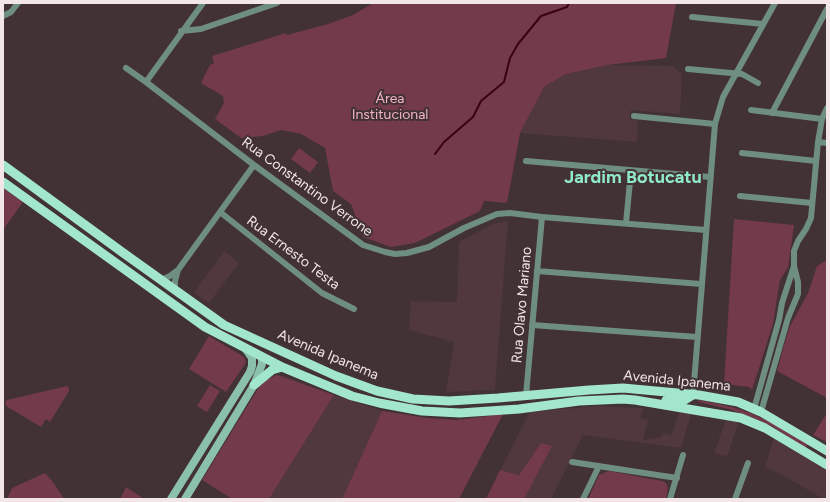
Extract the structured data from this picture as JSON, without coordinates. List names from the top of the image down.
{
  "streets": {
    "main road": ["Avenida Ipanema"],
    "street": ["Rua Constantino Verrone", "Rua Ernesto Testa", "Rua Olavo Mariano"]
  },
  "crossings": [
    ["Rua Constantino Verrone", "Rua Olavo Mariano"],
    ["Rua Olavo Mariano", "Avenida Ipanema"]
  ],
  "districts": ["Jardim Botucatu"],
  "parks": ["Área Institucional"]
}
